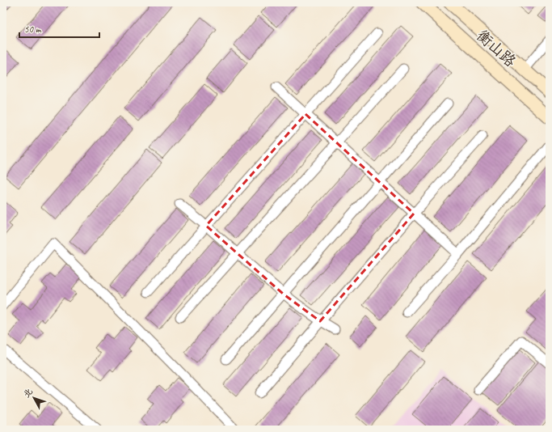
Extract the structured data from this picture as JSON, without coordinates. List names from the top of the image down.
{
  "streets": {
    "street": ["衡山路"]
  },
  "scale_bar": "50 m",
  "north": "top left"
}
